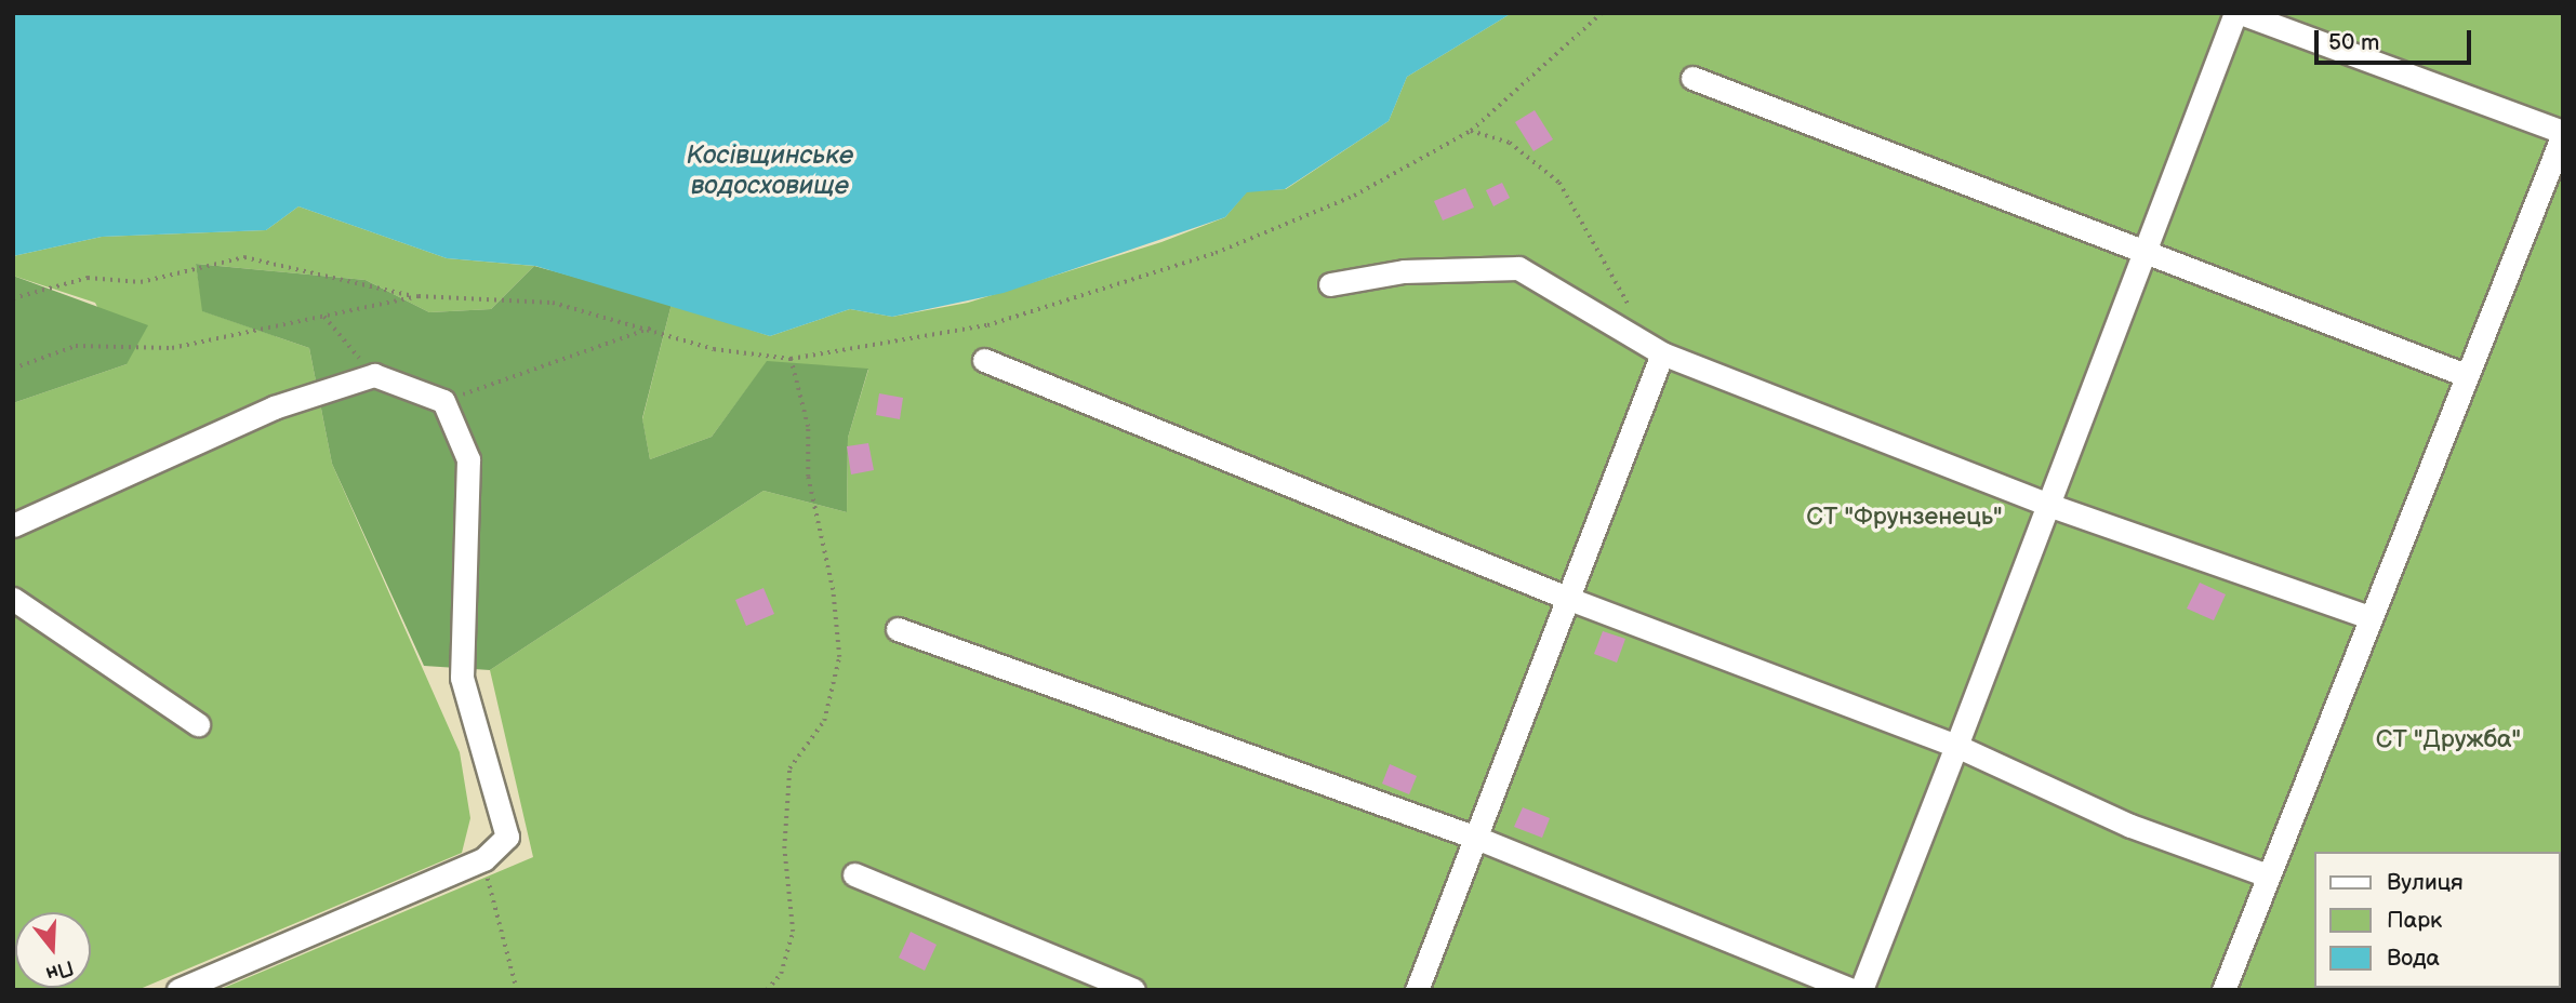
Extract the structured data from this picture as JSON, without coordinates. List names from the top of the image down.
{
  "water": ["Косівщинське водосховище"],
  "parks": ["СТ \"Фрунзенець\"", "СТ \"Дружба\""],
  "legend": ["Вулиця", "Парк", "Вода"],
  "scale_bar": "50 m",
  "north": "bottom"
}
